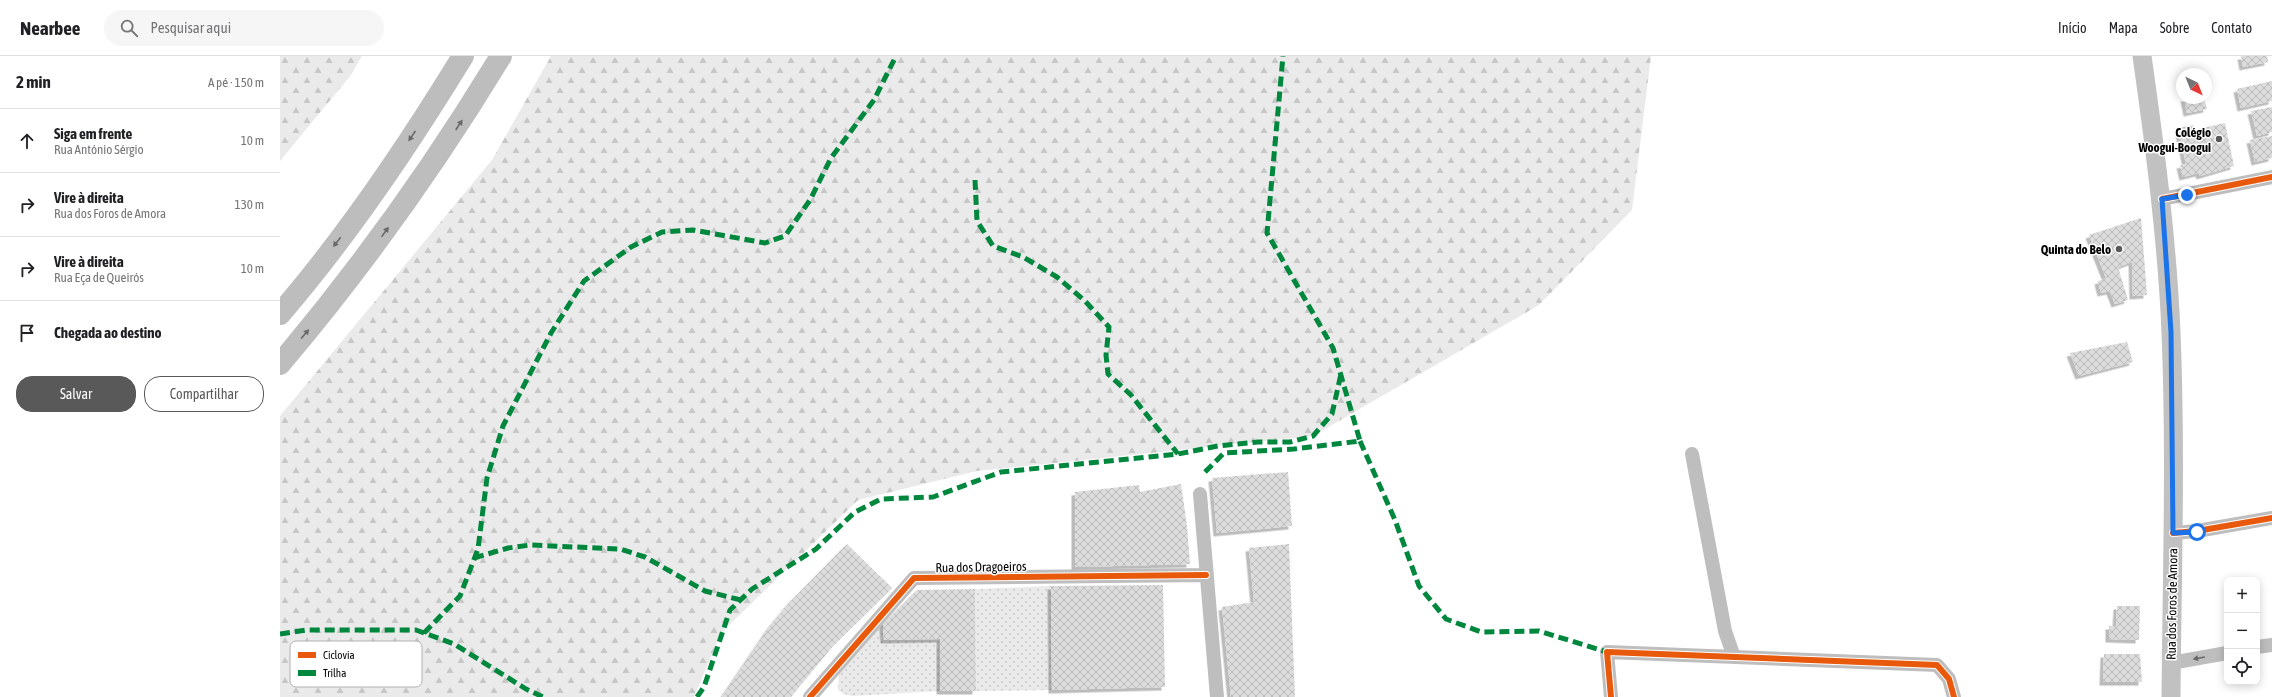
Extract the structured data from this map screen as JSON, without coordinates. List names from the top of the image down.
{
  "streets": {
    "main road": ["Rua dos Foros de Amora"],
    "street": ["Rua dos Dragoeiros"]
  },
  "places": ["Colégio Woogui-Boogui", "Quinta do Belo"],
  "legend": ["Ciclovia", "Trilha"],
  "north": "bottom right",
  "page": {
    "header": "Nearbee",
    "search": "Pesquisar aqui",
    "nav": [
      "Início",
      "Mapa",
      "Sobre",
      "Contato"
    ],
    "heading": ["2 min", "A pé · 150 m"],
    "list": [
      ["Siga em frente", "Rua António Sérgio", "10 m"],
      ["Vire à direita", "Rua dos Foros de Amora", "130 m"],
      ["Vire à direita", "Rua Eça de Queirós", "10 m"],
      "Chegada ao destino"
    ],
    "buttons": ["Salvar", "Compartilhar"],
    "map_buttons": ["+", "−"]
  }
}
